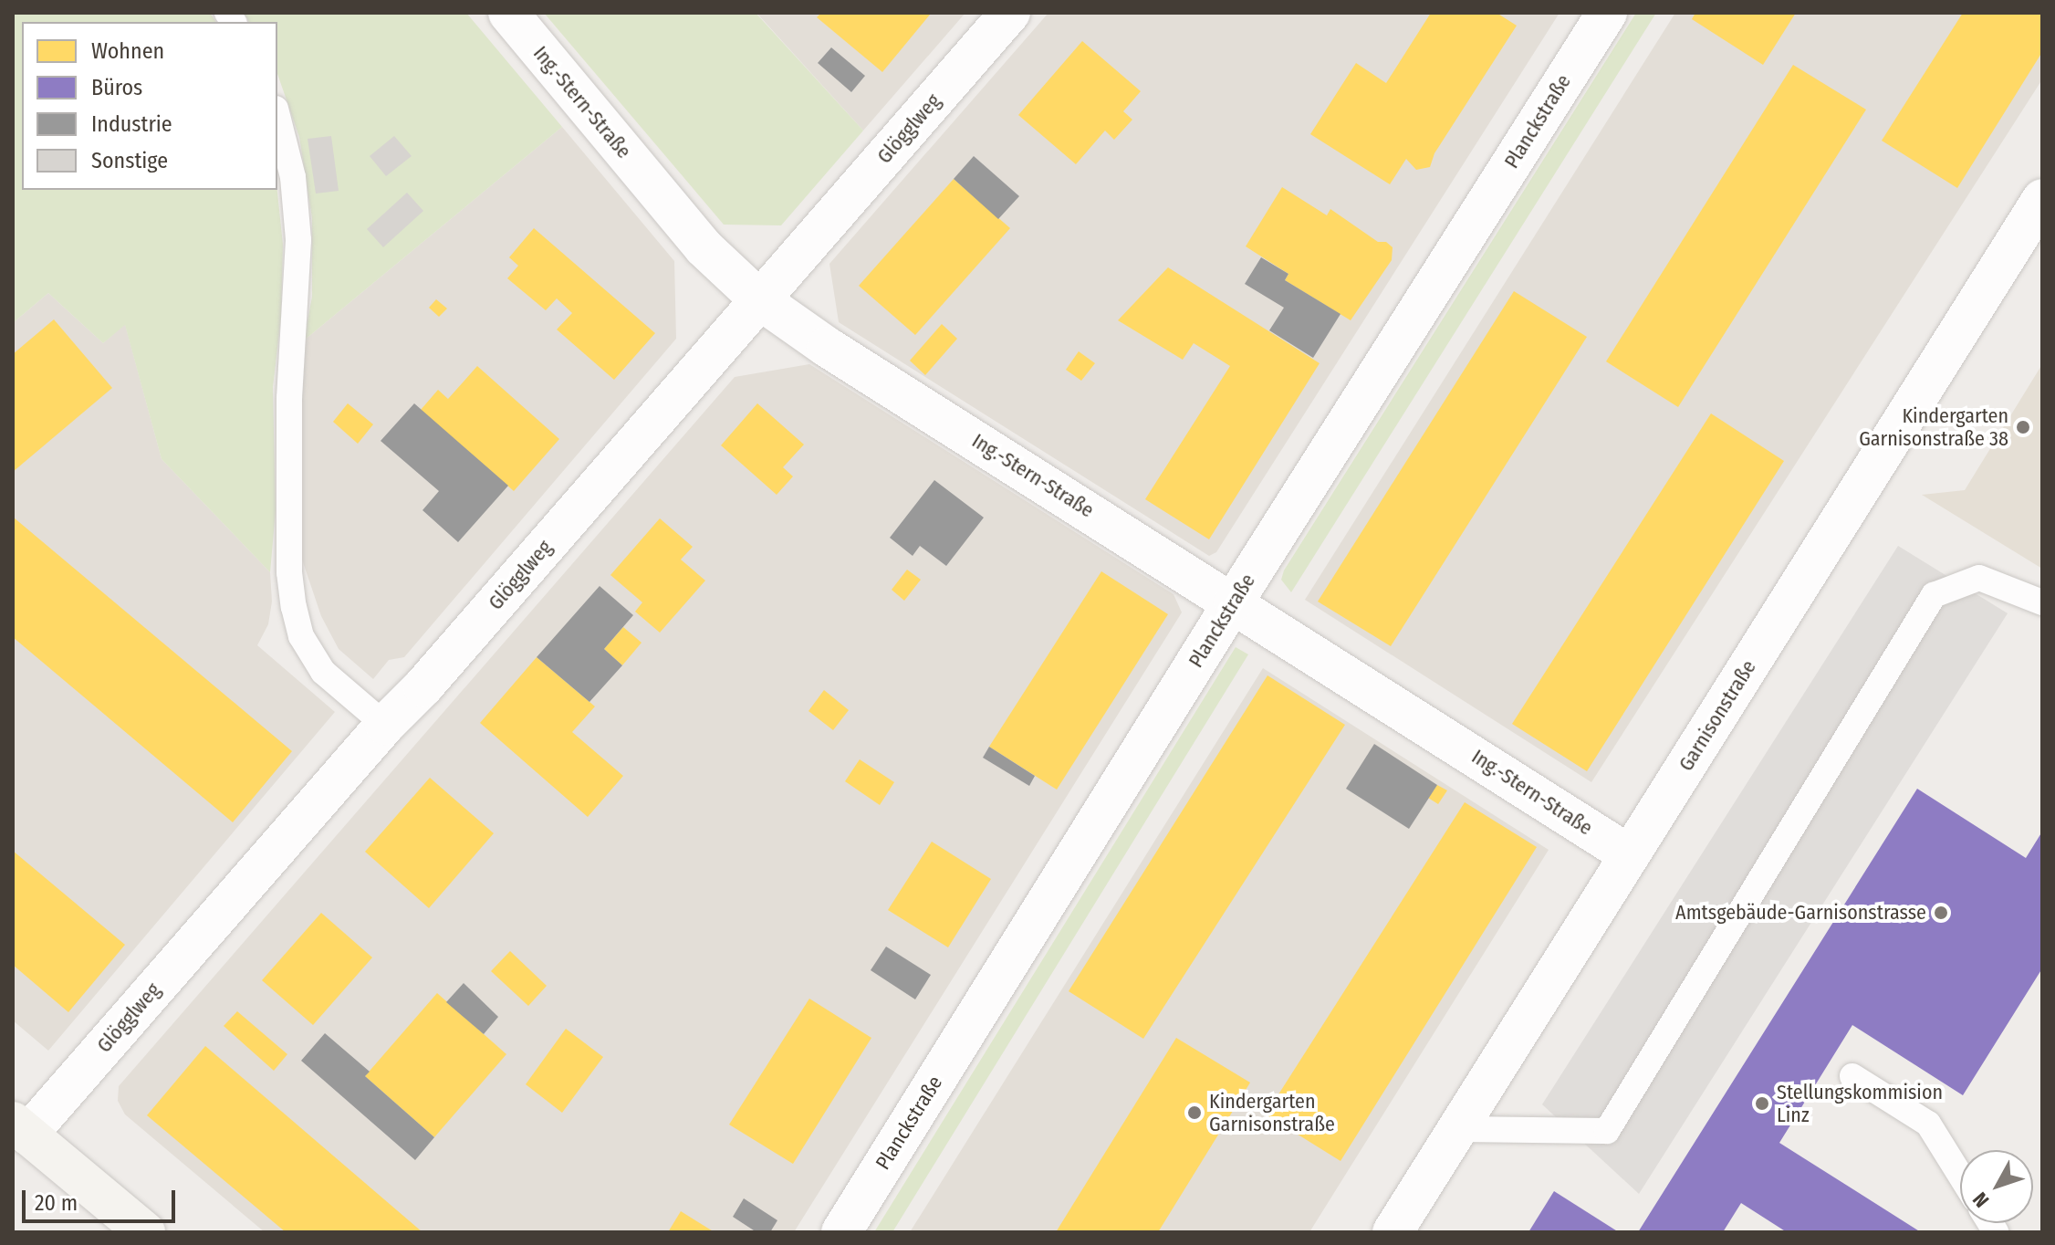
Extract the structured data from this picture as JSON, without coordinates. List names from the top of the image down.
{
  "streets": {
    "street": [
      "Ing.-Stern-Straße",
      "Planckstraße",
      "Glögglweg",
      "Garnisonstraße"
    ]
  },
  "crossings": [
    ["Ing.-Stern-Straße", "Planckstraße"],
    ["Ing.-Stern-Straße", "Glögglweg"],
    ["Ing.-Stern-Straße", "Garnisonstraße"]
  ],
  "places": [
    "Kindergarten Garnisonstraße 38",
    "Amtsgebäude-Garnisonstrasse",
    "Stellungskommision Linz",
    "Kindergarten Garnisonstraße"
  ],
  "legend": [
    "Wohnen",
    "Büros",
    "Industrie",
    "Sonstige"
  ],
  "scale_bar": "20 m",
  "north": "bottom left"
}
